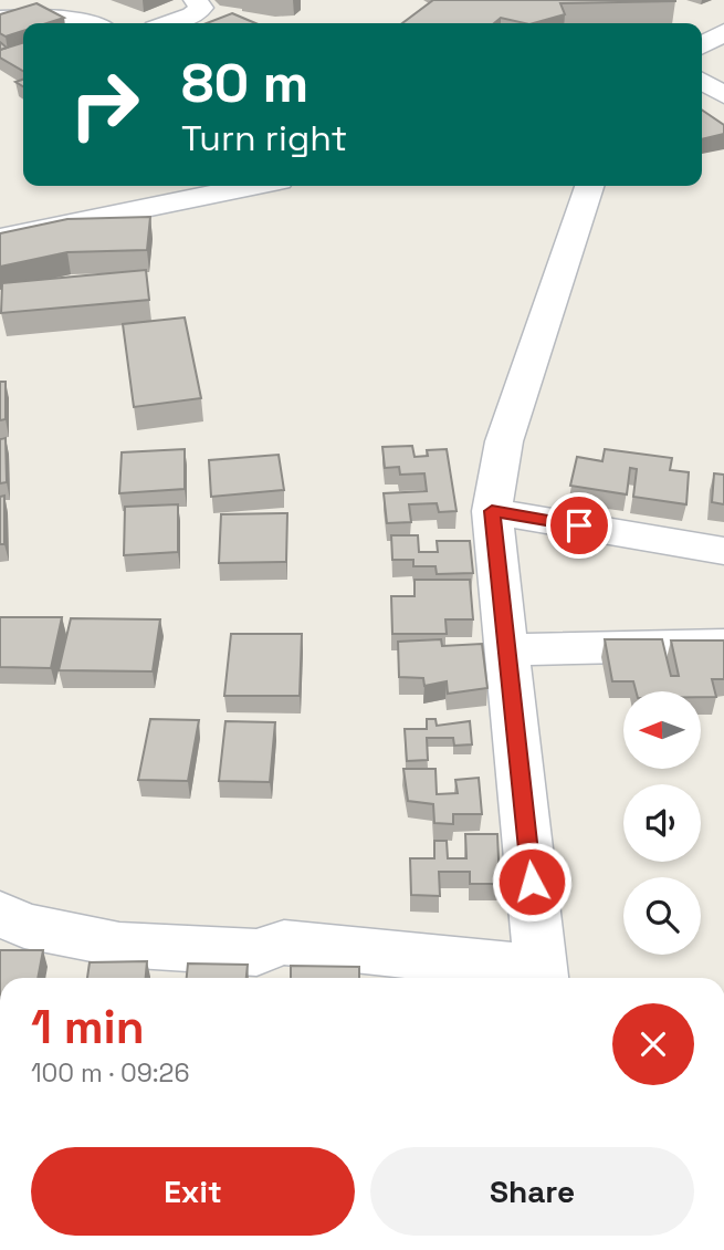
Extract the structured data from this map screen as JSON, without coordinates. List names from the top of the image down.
{
  "north": "left",
  "page": {
    "turn": ["80 m", "Turn right"],
    "heading": ["1 min", "100 m · 09:26"],
    "buttons": ["Exit", "Share"]
  }
}
